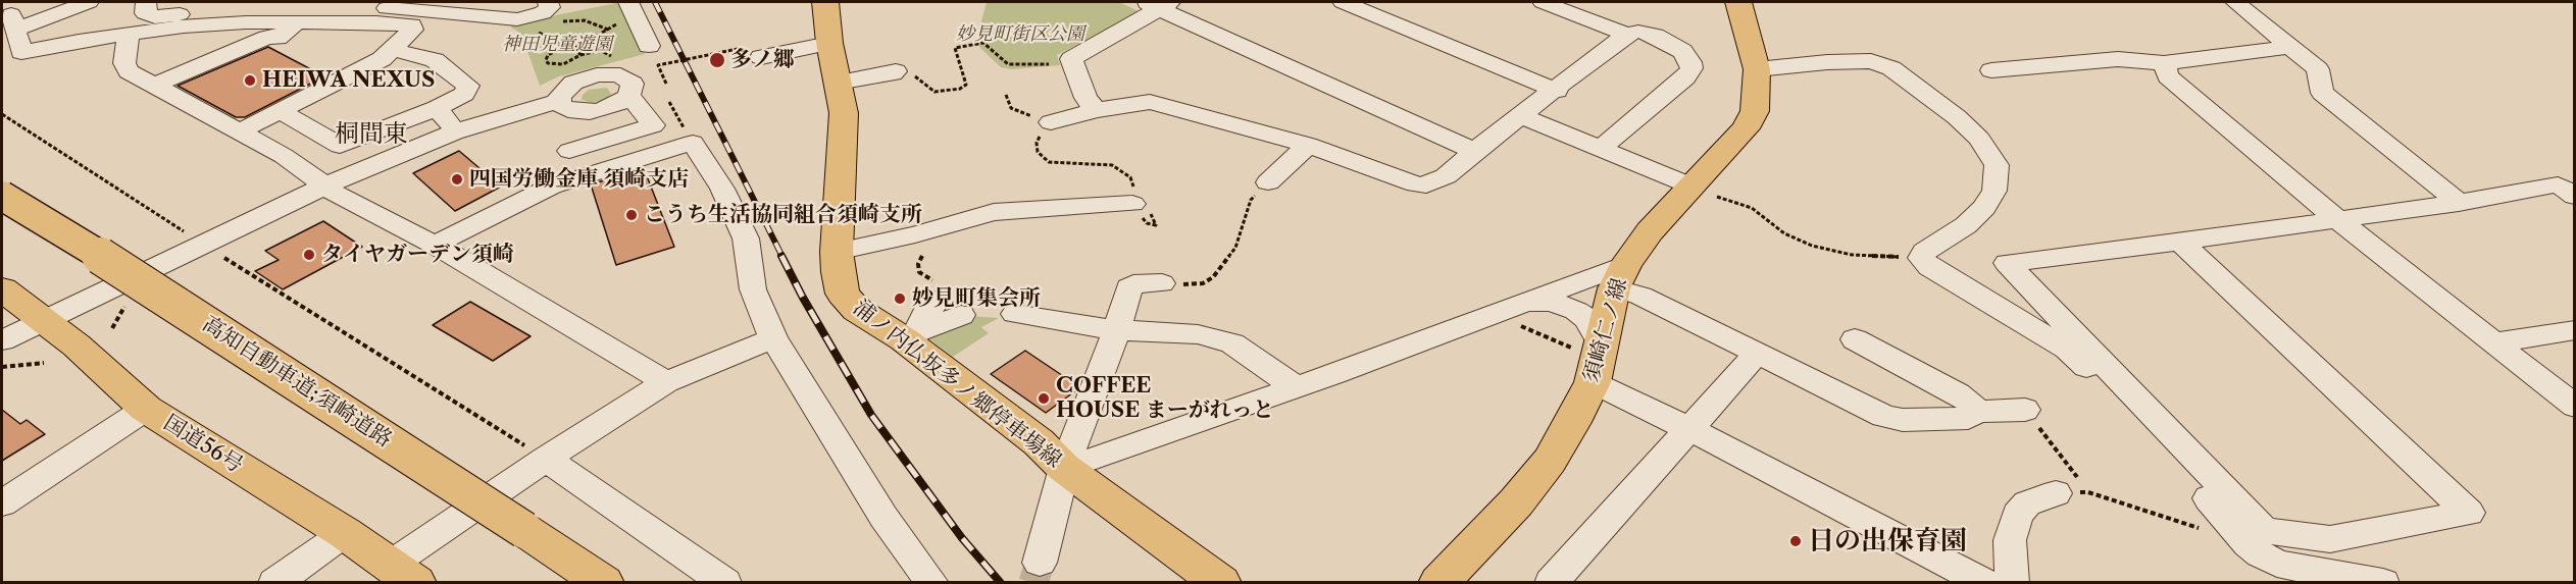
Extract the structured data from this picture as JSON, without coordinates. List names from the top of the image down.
{
  "streets": {
    "main road": [
      "須崎仁ノ線",
      "高知自動車道;須崎道路",
      "浦ノ内仏坂多ノ郷停車場線",
      "国道56号"
    ]
  },
  "districts": ["桐間東"],
  "parks": ["妙見町街区公園", "神田児童遊園"],
  "places": [
    "多ノ郷",
    "HEIWA NEXUS",
    "四国労働金庫 須崎支店",
    "こうち生活協同組合須崎支所",
    "タイヤガーデン須崎",
    "妙見町集会所",
    "COFFEE HOUSE まーがれっと",
    "日の出保育園"
  ]
}
